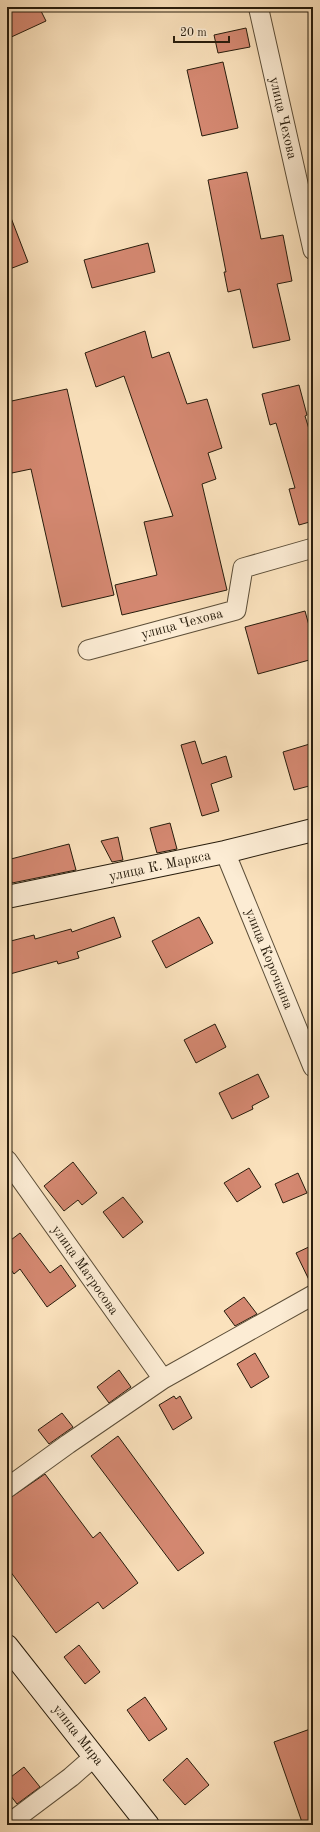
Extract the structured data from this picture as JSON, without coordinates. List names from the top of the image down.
{
  "streets": {
    "main road": ["улица К. Маркса", "улица Мира"],
    "street": ["улица Чехова", "улица Корочкина", "улица Матросова"]
  },
  "crossings": [
    ["улица К. Маркса", "улица Корочкина"]
  ],
  "scale_bar": "20 m"
}
